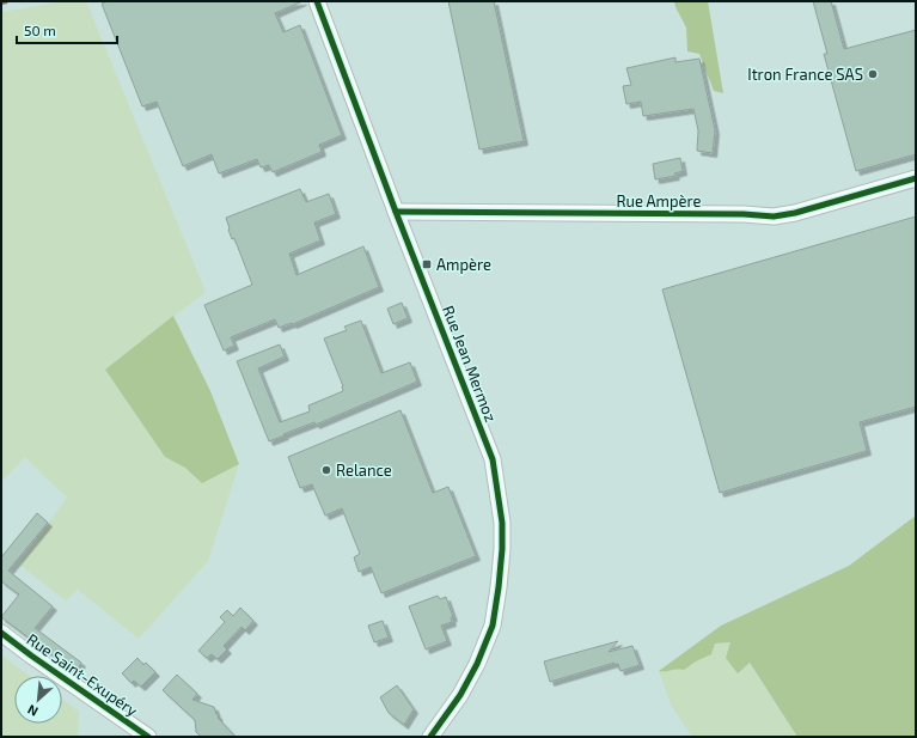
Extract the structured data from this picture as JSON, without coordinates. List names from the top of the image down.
{
  "streets": {
    "street": ["Rue Ampère", "Rue Jean Mermoz", "Rue Saint-Exupéry"]
  },
  "crossings": [
    ["Rue Ampère", "Rue Jean Mermoz"]
  ],
  "places": {
    "other": ["Itron France SAS", "Relance"],
    "transit": ["Ampère"]
  },
  "scale_bar": "50 m",
  "north": "bottom left"
}
